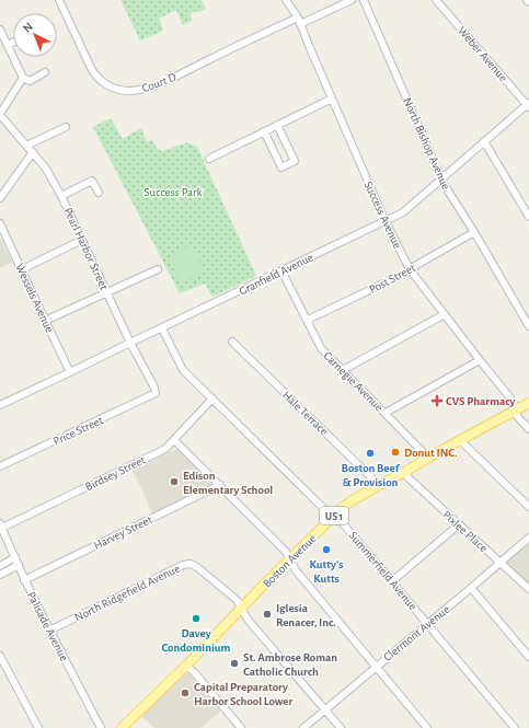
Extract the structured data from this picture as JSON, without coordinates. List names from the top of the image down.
{
  "streets": {
    "main road": ["US 1", "Boston Avenue"],
    "street": [
      "Weber Avenue",
      "Court D",
      "North Bishop Avenue",
      "Success Avenue",
      "Pearl Harbor Street",
      "Granfield Avenue",
      "Post Street",
      "Wessels Avenue",
      "Carnegie Avenue",
      "Hale Terrace",
      "Price Street",
      "Birdsey Street",
      "Pixlee Place",
      "Harvey Street",
      "Summerfield Avenue",
      "North Ridgefield Avenue",
      "Palisade Avenue",
      "Clermont Avenue"
    ]
  },
  "crossings": [
    ["Weber Avenue", "Granfield Avenue"],
    ["Court D", "Success Avenue"],
    ["North Bishop Avenue", "Granfield Avenue"],
    ["North Bishop Avenue", "Post Street"],
    ["Success Avenue", "Granfield Avenue"],
    ["Success Avenue", "Post Street"],
    ["Success Avenue", "Boston Avenue"],
    ["Pearl Harbor Street", "Granfield Avenue"],
    ["Pearl Harbor Street", "Price Street"],
    ["Granfield Avenue", "Wessels Avenue"],
    ["Granfield Avenue", "Carnegie Avenue"],
    ["Granfield Avenue", "Summerfield Avenue"],
    ["Post Street", "Carnegie Avenue"],
    ["Carnegie Avenue", "Boston Avenue"],
    ["Hale Terrace", "Boston Avenue"],
    ["Birdsey Street", "Summerfield Avenue"],
    ["Birdsey Street", "Palisade Avenue"],
    ["Pixlee Place", "Boston Avenue"],
    ["Pixlee Place", "Clermont Avenue"],
    ["Harvey Street", "Palisade Avenue"],
    ["Boston Avenue", "Summerfield Avenue"],
    ["Boston Avenue", "North Ridgefield Avenue"],
    ["Summerfield Avenue", "Clermont Avenue"],
    ["North Ridgefield Avenue", "Palisade Avenue"]
  ],
  "parks": ["Success Park"],
  "places": {
    "health": ["CVS Pharmacy"],
    "other": [
      "Donut INC.",
      "Boston Beef & Provision",
      "Edison Elementary School",
      "Kutty's Kutts",
      "Iglesia Renacer, Inc.",
      "Davey Condominium",
      "St. Ambrose Roman Catholic Church",
      "Capital Preparatory Harbor School Lower"
    ]
  },
  "north": "top left"
}
